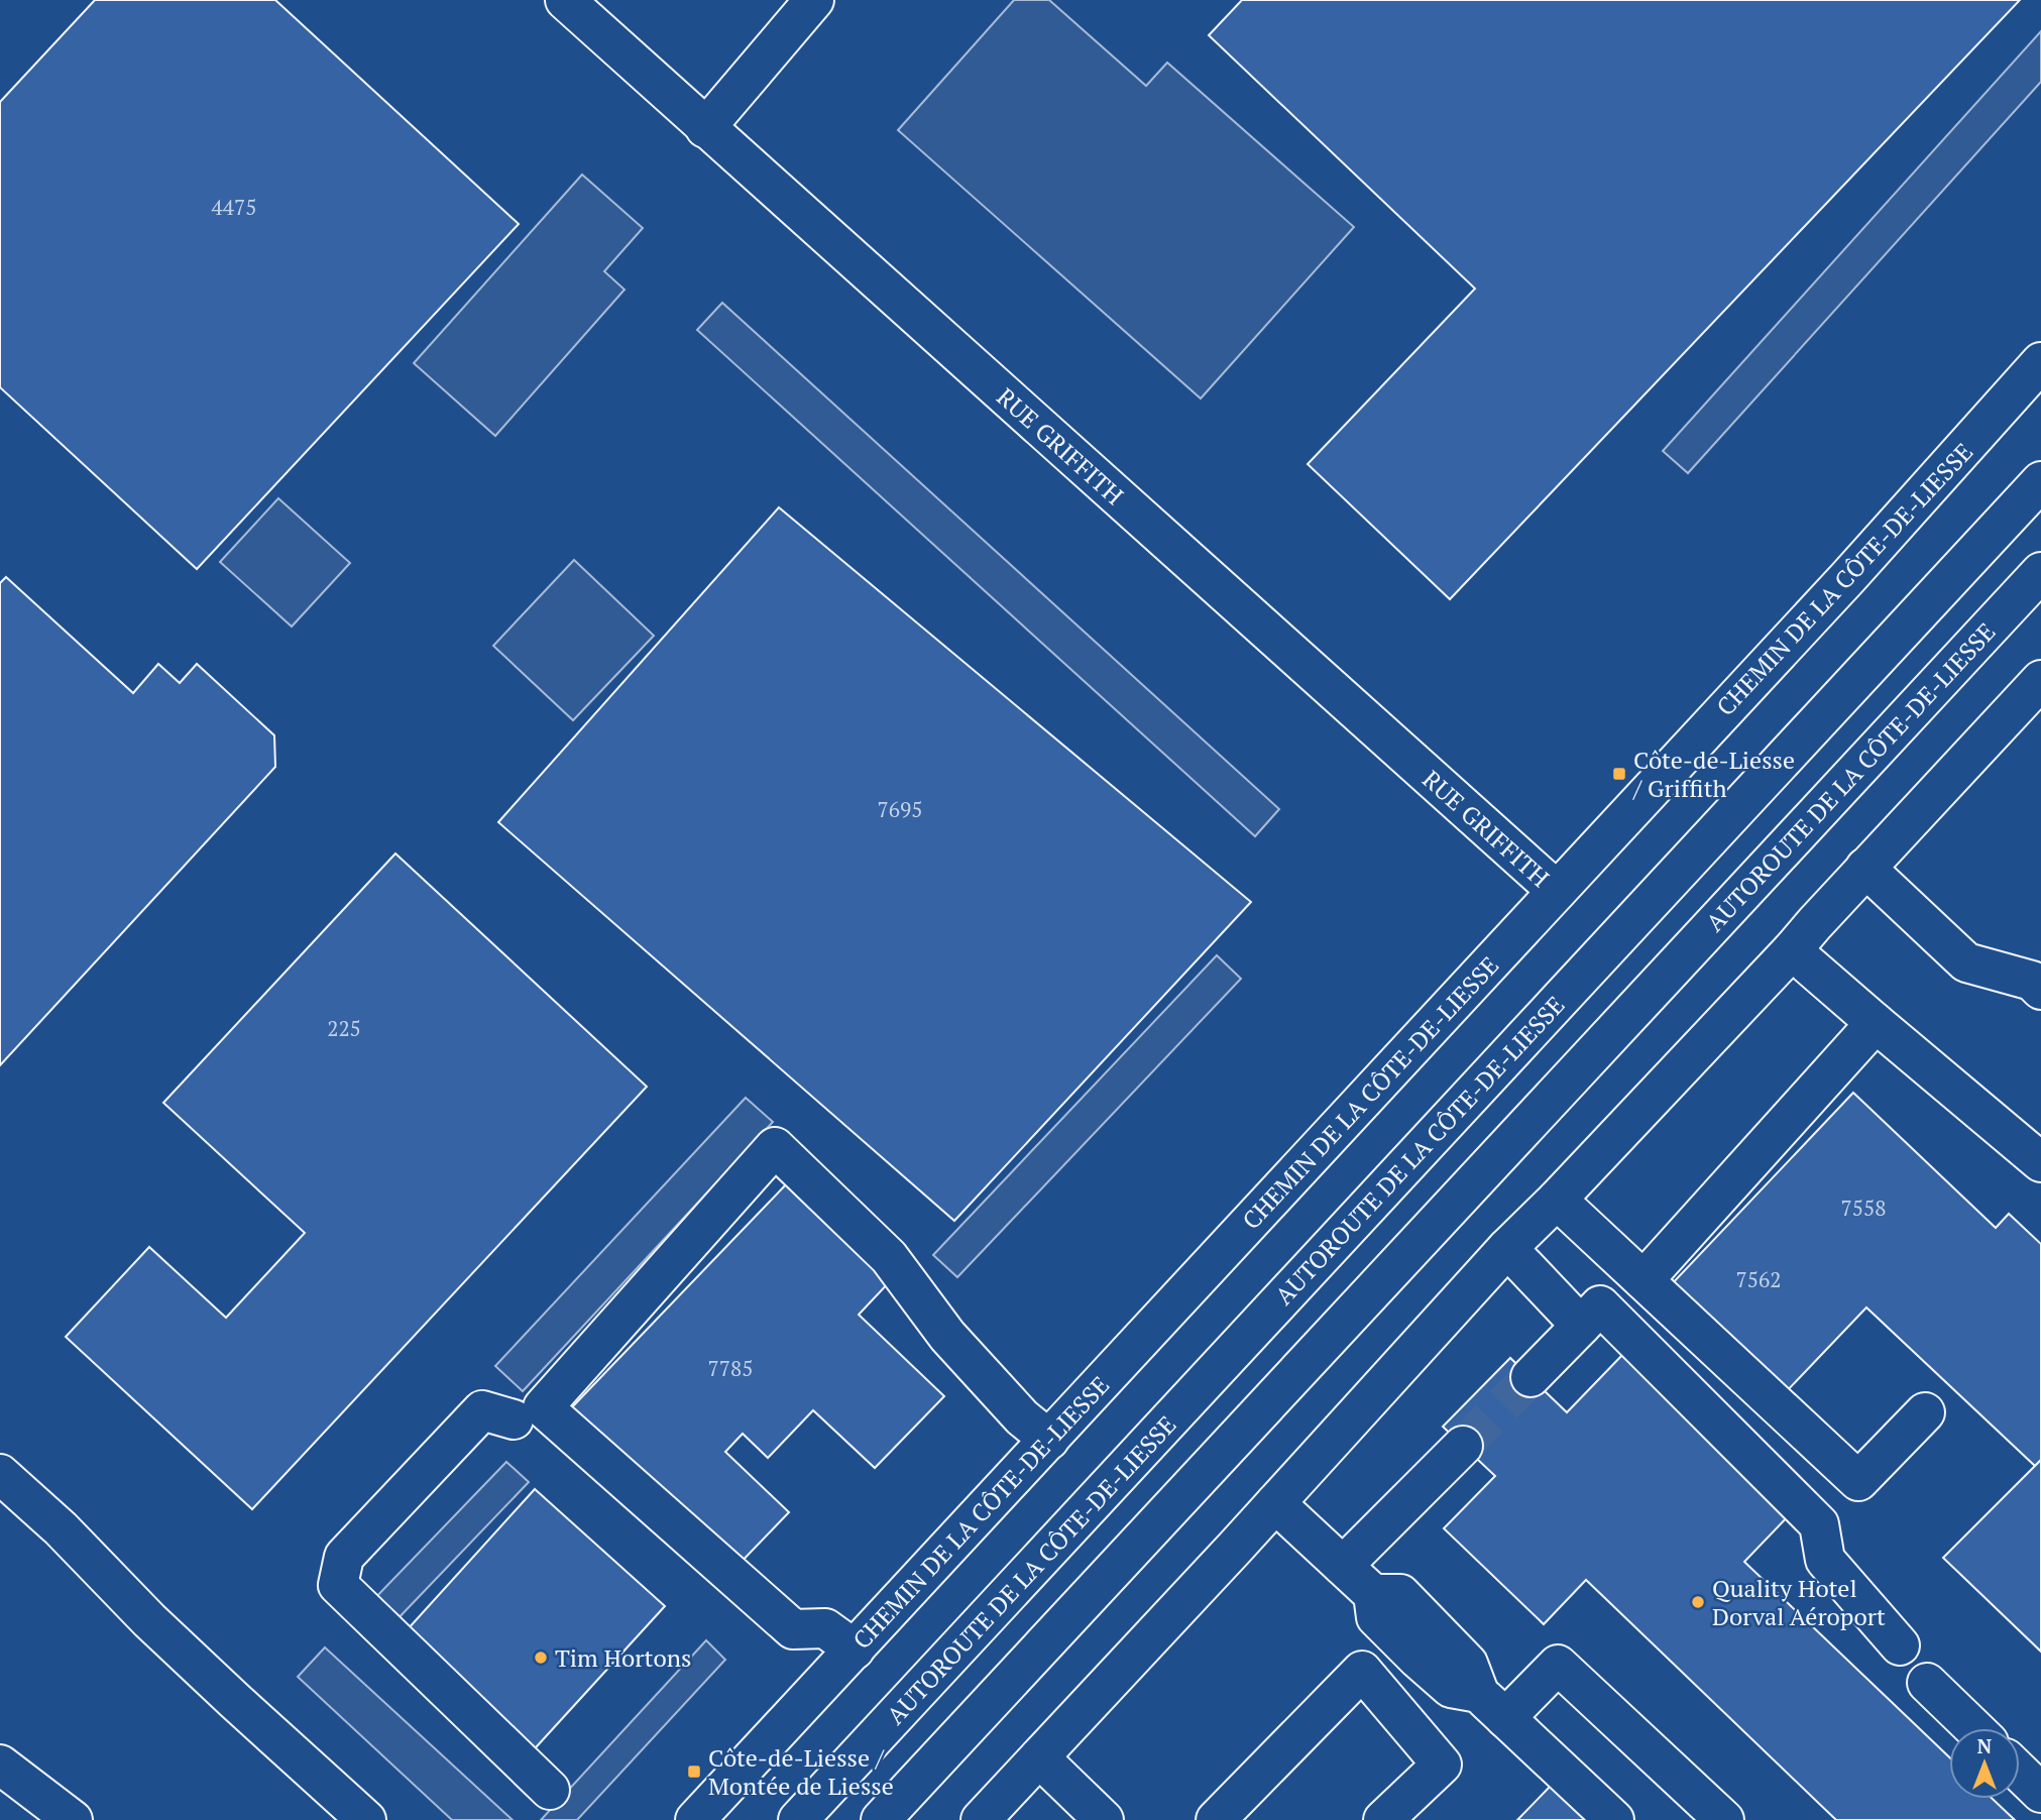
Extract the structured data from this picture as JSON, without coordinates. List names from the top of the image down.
{
  "streets": {
    "main road": ["RUE GRIFFITH", "CHEMIN DE LA CÔTE-DE-LIESSE", "AUTOROUTE DE LA CÔTE-DE-LIESSE"]
  },
  "crossings": [
    ["RUE GRIFFITH", "CHEMIN DE LA CÔTE-DE-LIESSE"]
  ],
  "places": {
    "transit": ["Côte-de-Liesse / Griffith", "Côte-de-Liesse / Montée de Liesse"],
    "other": ["Quality Hotel Dorval Aéroport", "Tim Hortons"]
  },
  "house_numbers": [
    "4475",
    "7695",
    "225",
    "7558",
    "7562",
    "7785"
  ],
  "north": "top"
}
